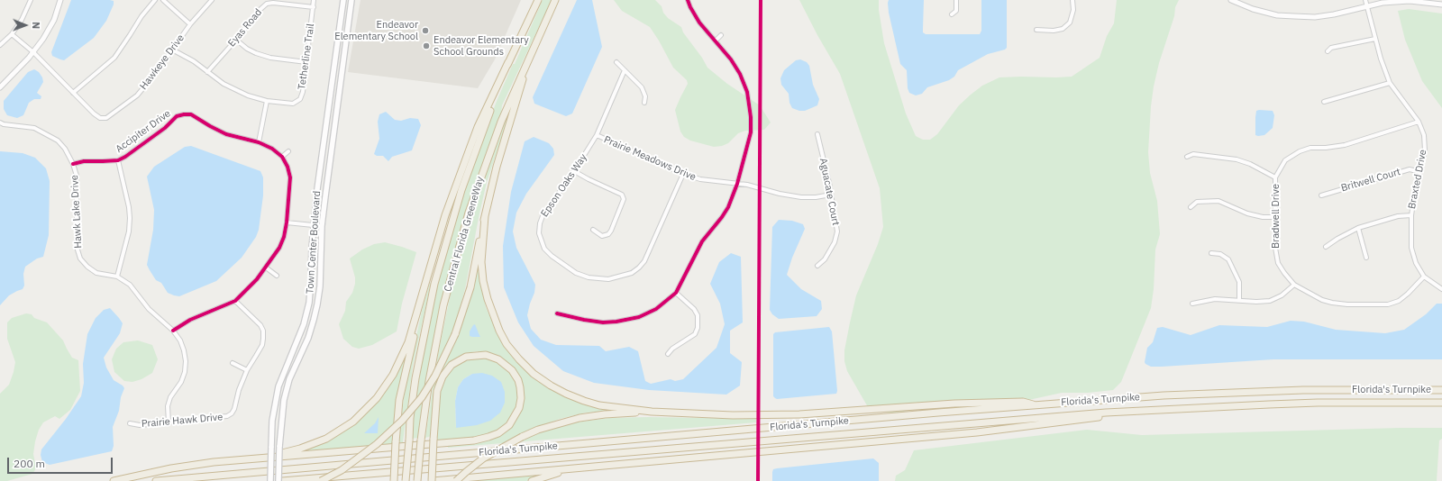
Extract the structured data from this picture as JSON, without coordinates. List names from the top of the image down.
{
  "streets": {
    "highway": ["Central Florida GreeneWay", "Florida's Turnpike"],
    "main road": ["Town Center Boulevard"],
    "street": [
      "Eyas Road",
      "Tetherline Trail",
      "Hawkeye Drive",
      "Accipiter Drive",
      "Prairie Meadows Drive",
      "Braxted Drive",
      "Britwell Court",
      "Epson Oaks Way",
      "Aguacate Court",
      "Hawk Lake Drive",
      "Bradwell Drive",
      "Prairie Hawk Drive"
    ]
  },
  "crossings": [
    ["Eyas Road", "Tetherline Trail"],
    ["Tetherline Trail", "Hawkeye Drive"],
    ["Accipiter Drive", "Hawk Lake Drive"],
    ["Prairie Meadows Drive", "Epson Oaks Way"],
    ["Prairie Meadows Drive", "Aguacate Court"],
    ["Braxted Drive", "Britwell Court"],
    ["Braxted Drive", "Bradwell Drive"],
    ["Hawk Lake Drive", "Prairie Hawk Drive"]
  ],
  "places": ["Endeavor Elementary School", "Endeavor Elementary School Grounds"],
  "scale_bar": "200 m",
  "north": "right"
}
